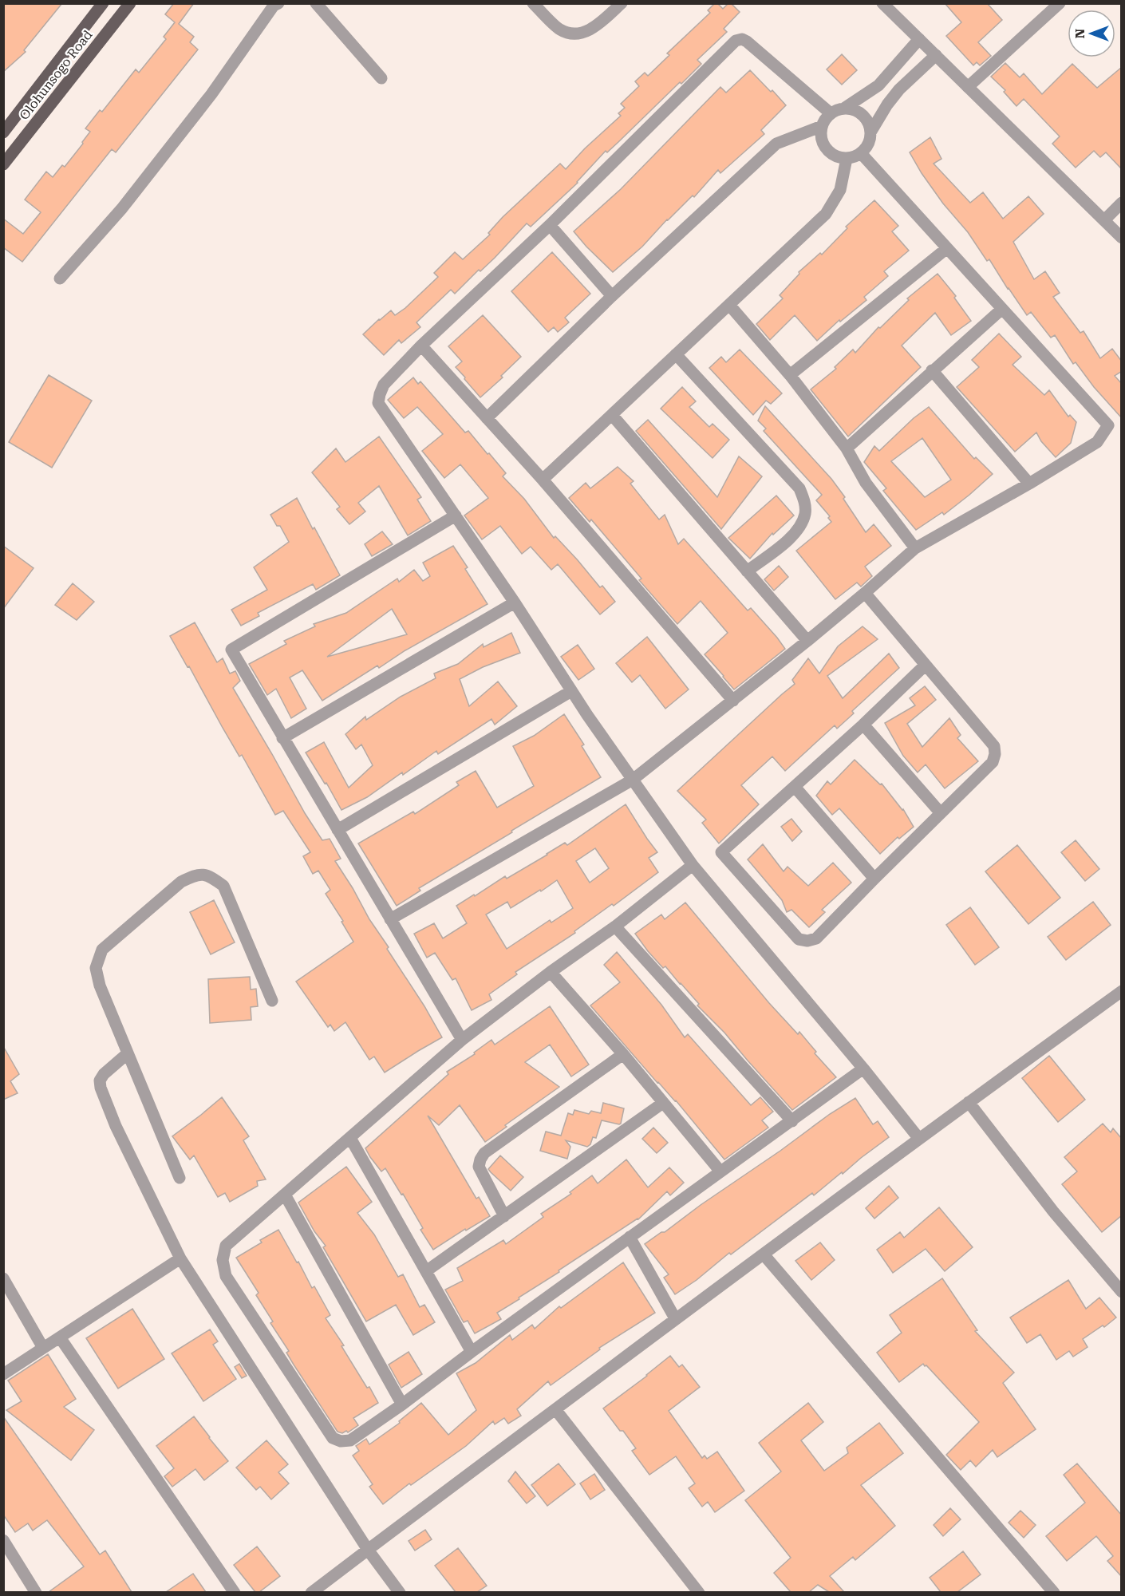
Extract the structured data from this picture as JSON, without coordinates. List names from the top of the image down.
{
  "streets": {
    "main road": ["Olohunsogo Road"]
  },
  "north": "left"
}
